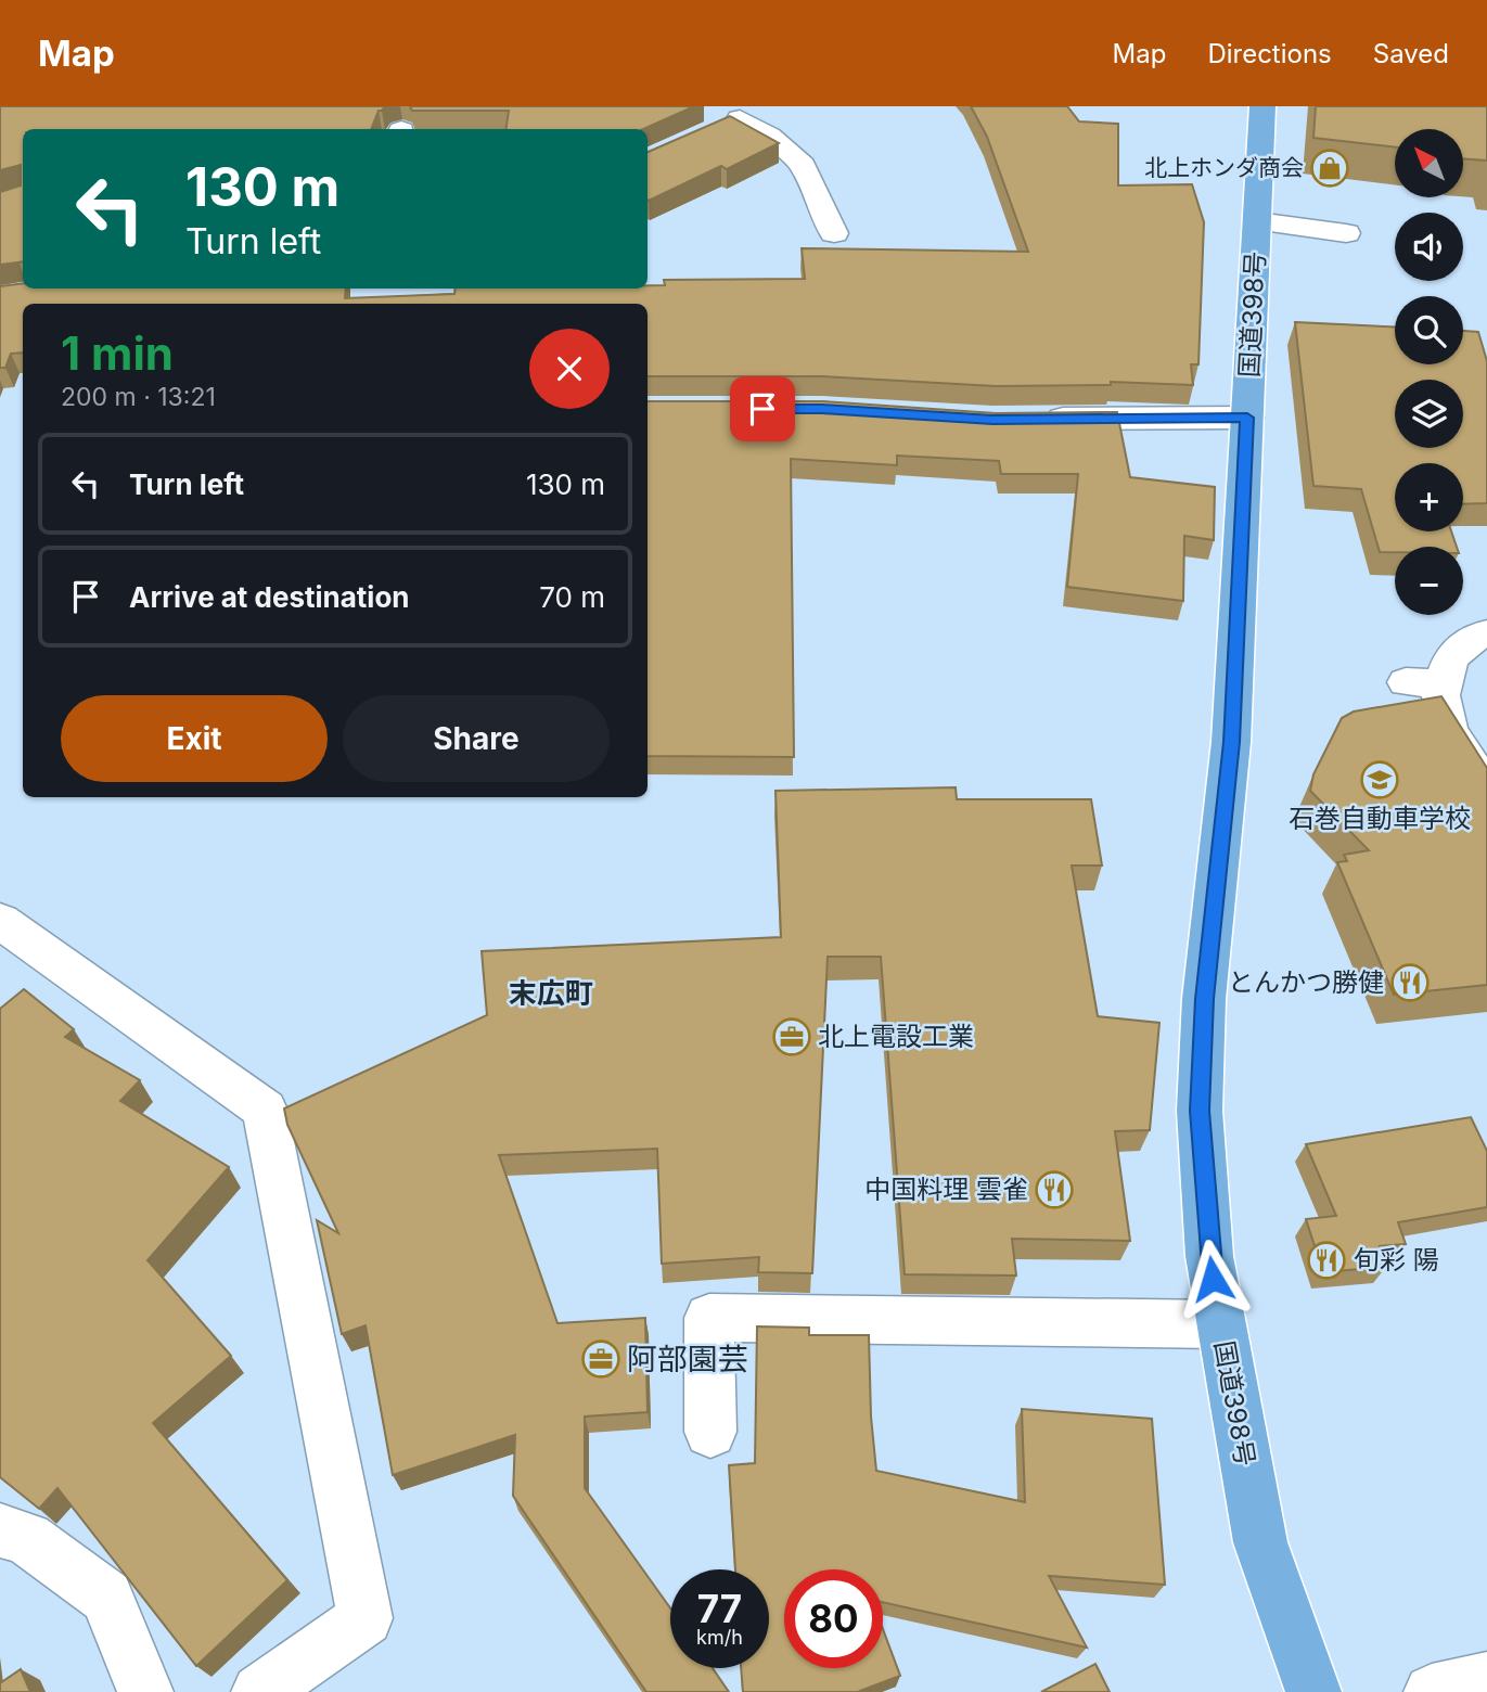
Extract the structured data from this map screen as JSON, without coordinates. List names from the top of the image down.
{
  "streets": {
    "highway": ["国道398号"]
  },
  "districts": ["末広町"],
  "places": {
    "shop": ["北上ホンダ商会"],
    "school or university": ["石巻自動車学校"],
    "restaurant": ["とんかつ勝健", "中国料理 雲雀", "旬彩 陽"],
    "office": ["北上電設工業", "阿部園芸"]
  },
  "north": "top left",
  "page": {
    "header": "Map",
    "nav": ["Map", "Directions", "Saved"],
    "map_buttons": ["+", "−"],
    "turn": ["130 m", "Turn left"],
    "heading": ["1 min", "200 m · 13:21"],
    "list": [
      {
        "name": "Turn left",
        "value": "130 m"
      },
      {
        "name": "Arrive at destination",
        "value": "70 m"
      }
    ],
    "buttons": ["Exit", "Share"],
    "speed": "77 km/h",
    "limit": "80"
  }
}
